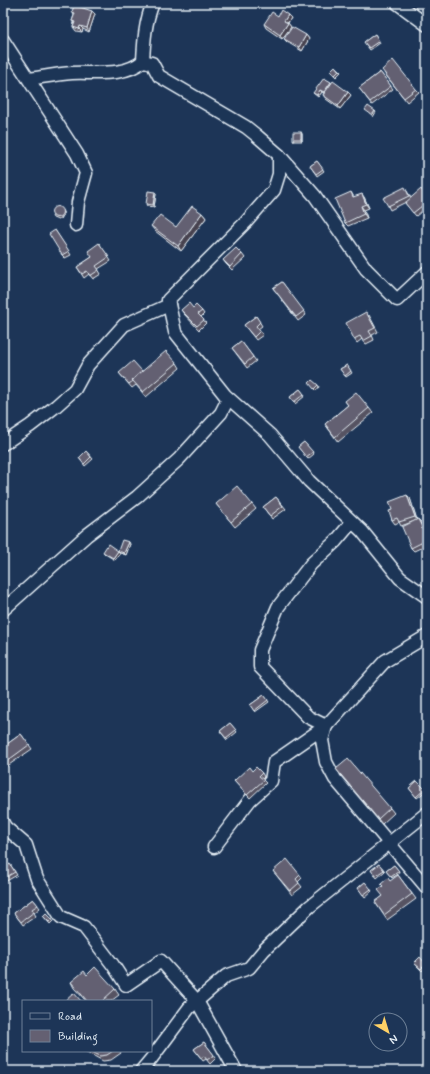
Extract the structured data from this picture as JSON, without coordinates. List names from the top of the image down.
{
  "legend": ["Road", "Building"],
  "north": "bottom right"
}
